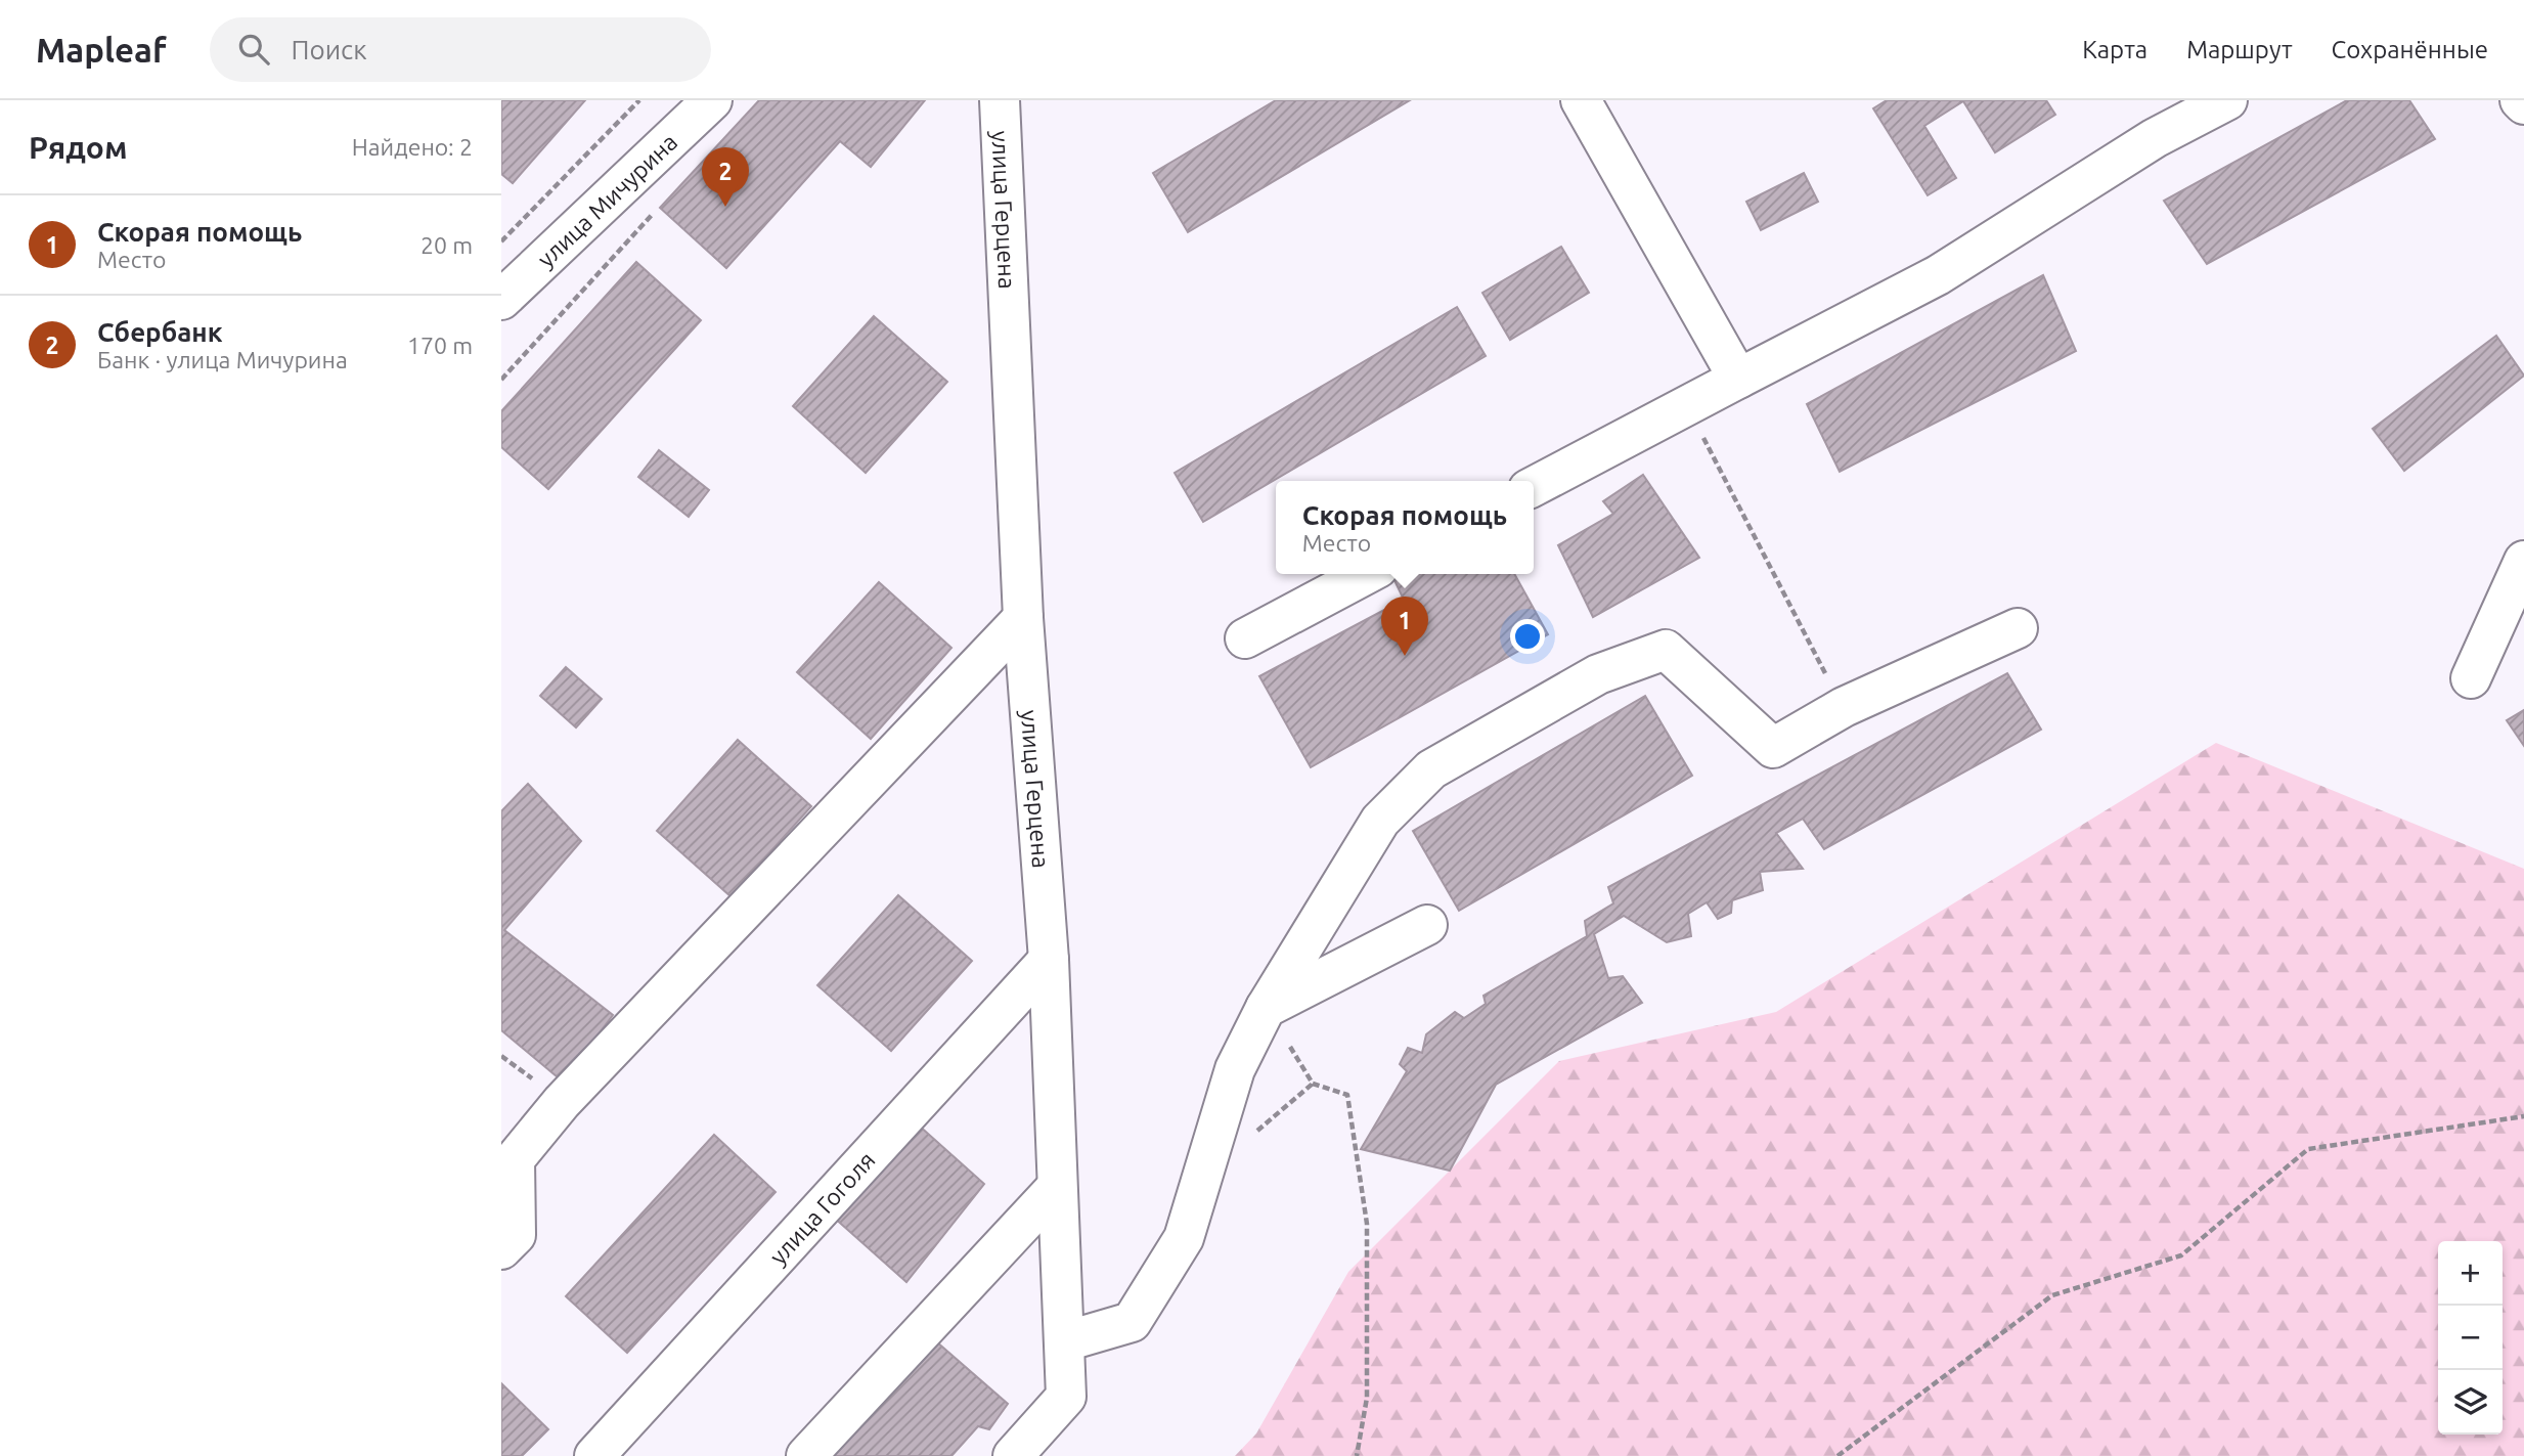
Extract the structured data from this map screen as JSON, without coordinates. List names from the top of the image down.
{
  "streets": {
    "street": ["улица Мичурина", "улица Герцена", "улица Гоголя"]
  },
  "crossings": [
    ["улица Герцена", "улица Гоголя"]
  ],
  "page": {
    "header": "Mapleaf",
    "search": "Поиск",
    "nav": ["Карта", "Маршрут", "Сохранённые"],
    "heading": ["Рядом", "Найдено: 2"],
    "pins": ["2", "1"],
    "list": [
      {
        "mark": "1",
        "name": "Скорая помощь",
        "note": "Место",
        "value": "20 m"
      },
      {
        "mark": "2",
        "name": "Сбербанк",
        "note": "Банк · улица Мичурина",
        "value": "170 m"
      }
    ],
    "popup": ["Скорая помощь", "Место"],
    "map_buttons": ["+", "−"]
  }
}
